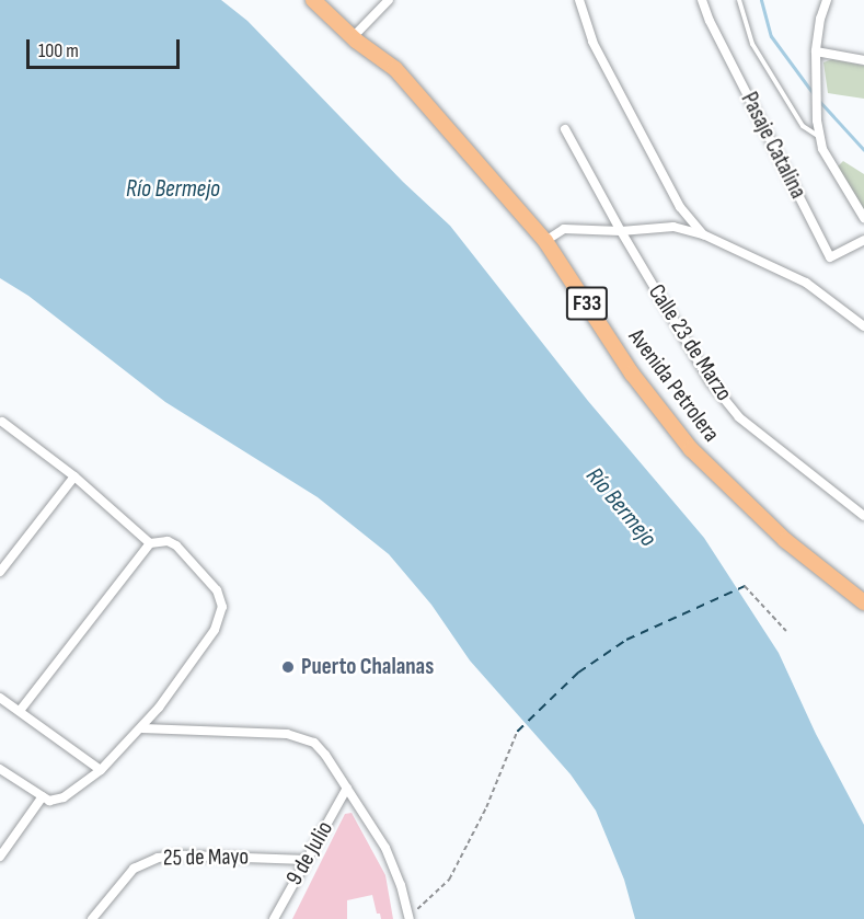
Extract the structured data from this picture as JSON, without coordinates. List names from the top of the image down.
{
  "streets": {
    "highway": ["F33", "Avenida Petrolera"],
    "street": [
      "Pasaje Catalina",
      "Calle 23 de Marzo",
      "9 de Julio",
      "25 de Mayo"
    ]
  },
  "crossings": [
    ["9 de Julio", "25 de Mayo"]
  ],
  "water": ["Río Bermejo"],
  "places": ["Puerto Chalanas"],
  "scale_bar": "100 m"
}
